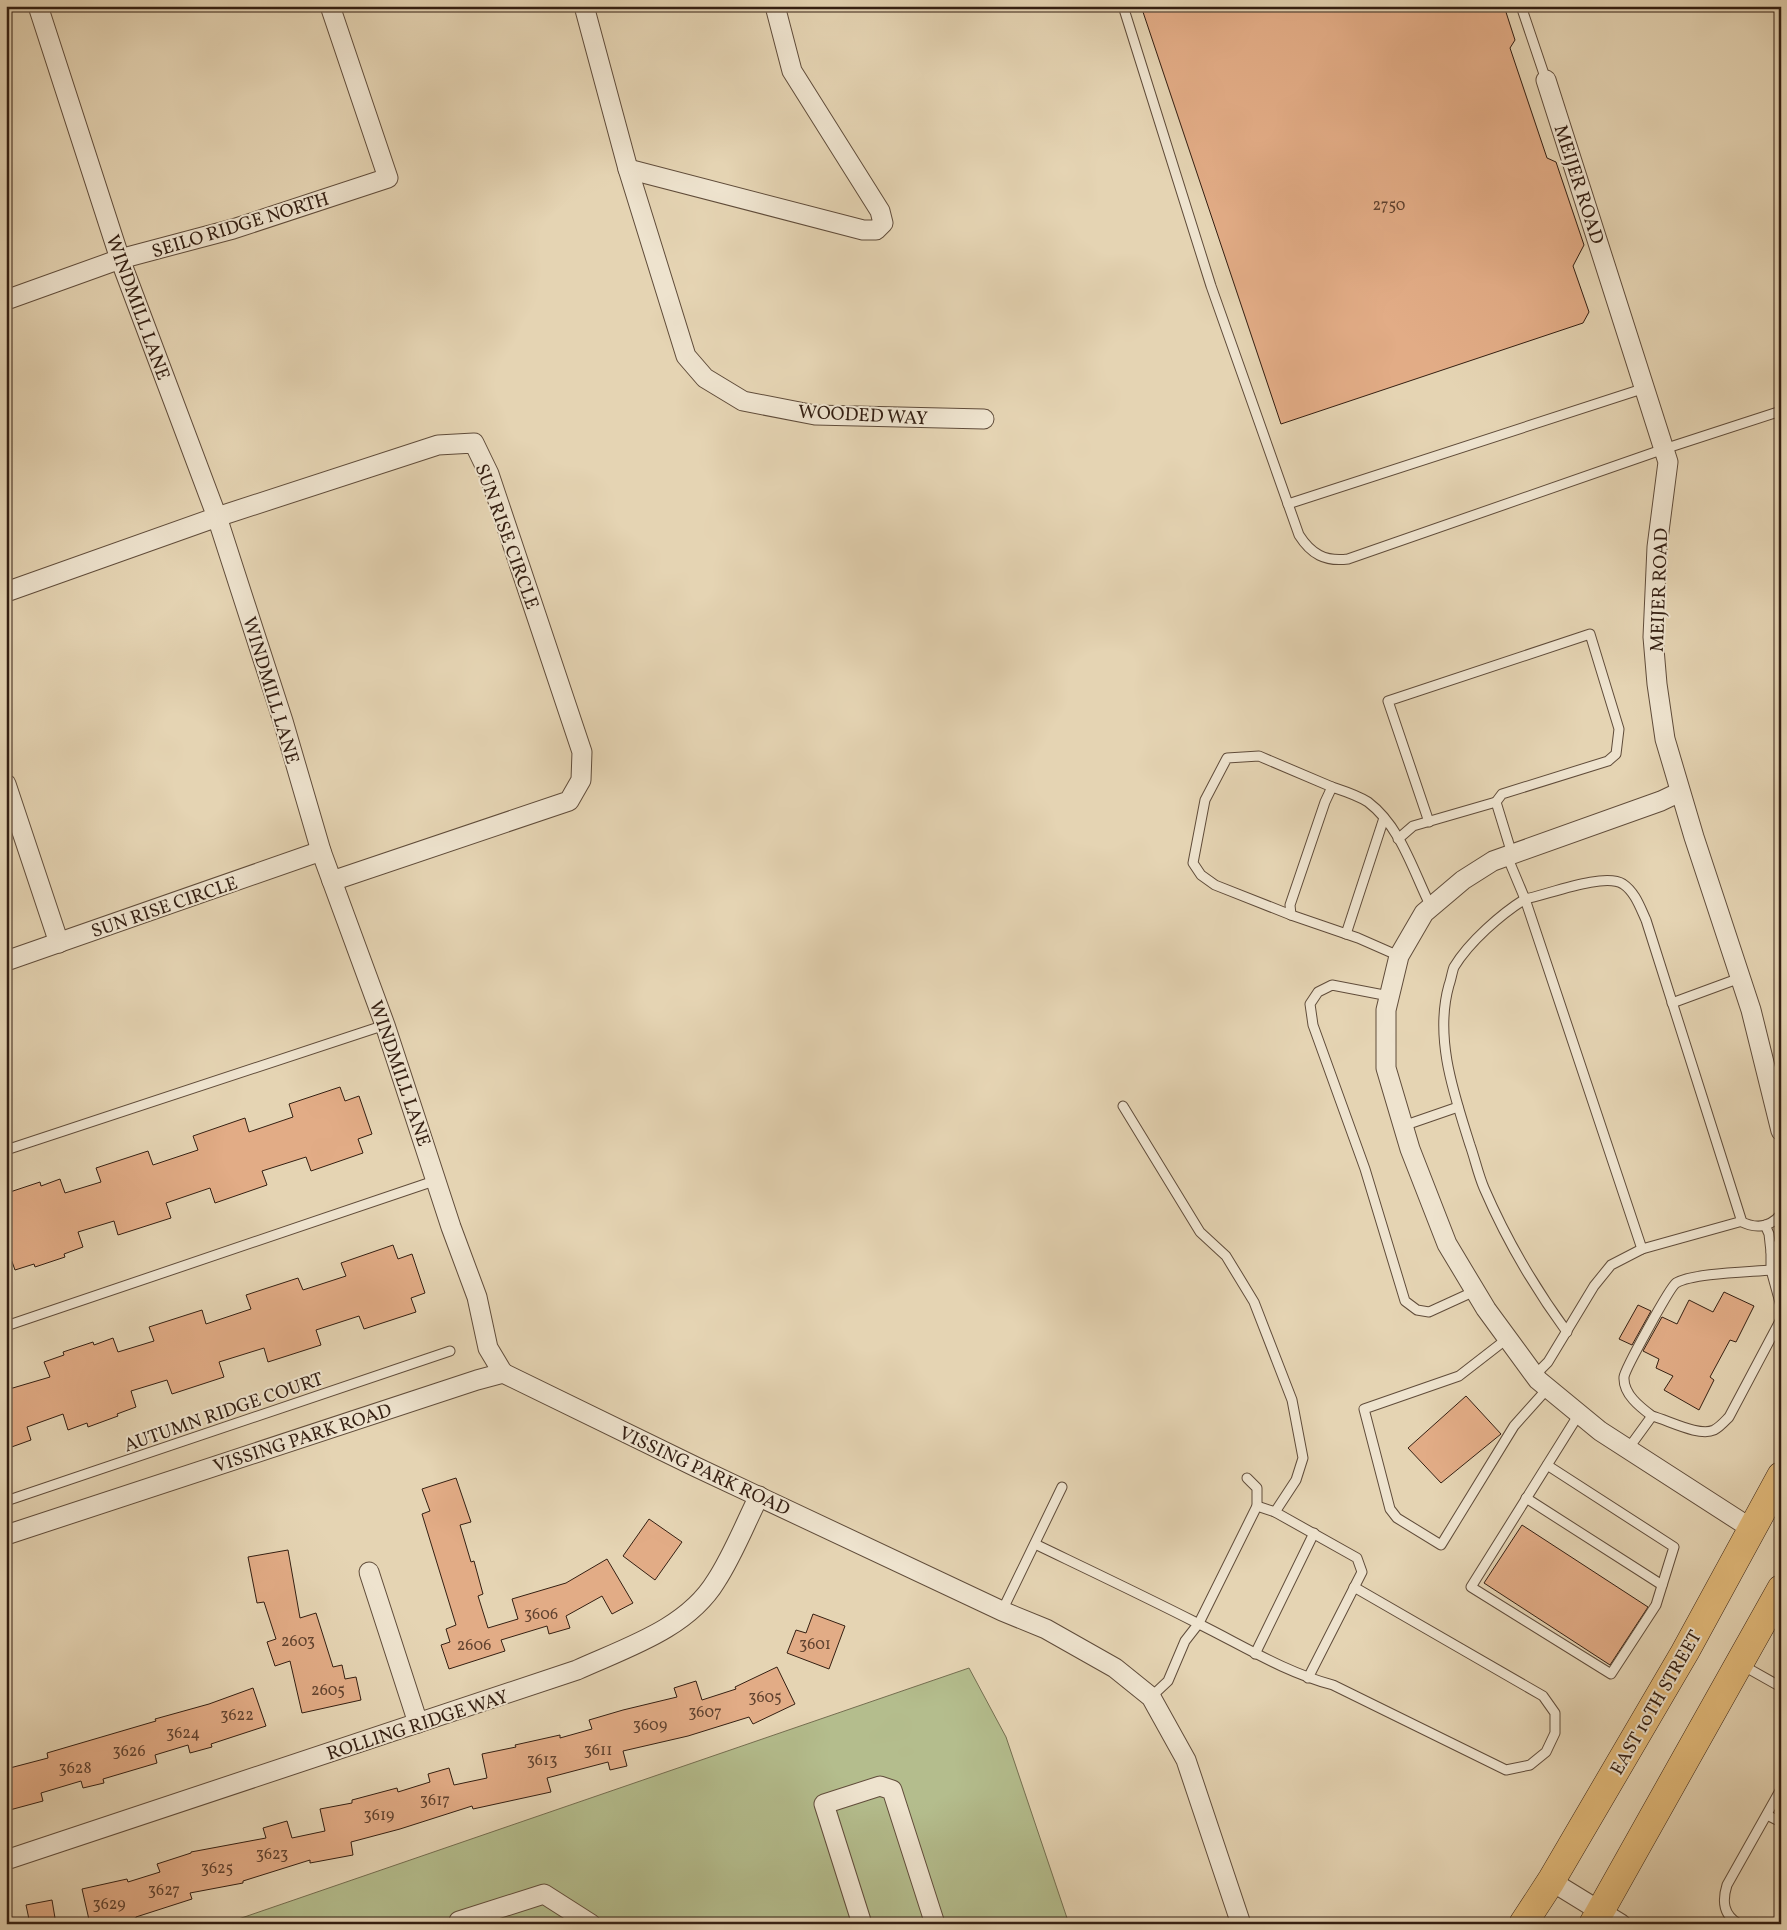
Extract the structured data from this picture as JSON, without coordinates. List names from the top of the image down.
{
  "streets": {
    "main road": ["EAST 10TH STREET"],
    "street": [
      "MEIJER ROAD",
      "SEILO RIDGE NORTH",
      "WINDMILL LANE",
      "WOODED WAY",
      "SUN RISE CIRCLE",
      "VISSING PARK ROAD",
      "ROLLING RIDGE WAY"
    ],
    "lane": ["AUTUMN RIDGE COURT"]
  },
  "crossings": [
    ["SEILO RIDGE NORTH", "WINDMILL LANE"],
    ["WINDMILL LANE", "SUN RISE CIRCLE"],
    ["WINDMILL LANE", "VISSING PARK ROAD"],
    ["VISSING PARK ROAD", "ROLLING RIDGE WAY"]
  ],
  "house_numbers": [
    "2750",
    "3606",
    "2603",
    "3601",
    "2606",
    "2605",
    "3605",
    "3607",
    "3622",
    "3609",
    "3624",
    "3611",
    "3626",
    "3613",
    "3628",
    "3617",
    "3619",
    "3623",
    "3625",
    "3627",
    "3629"
  ]
}
